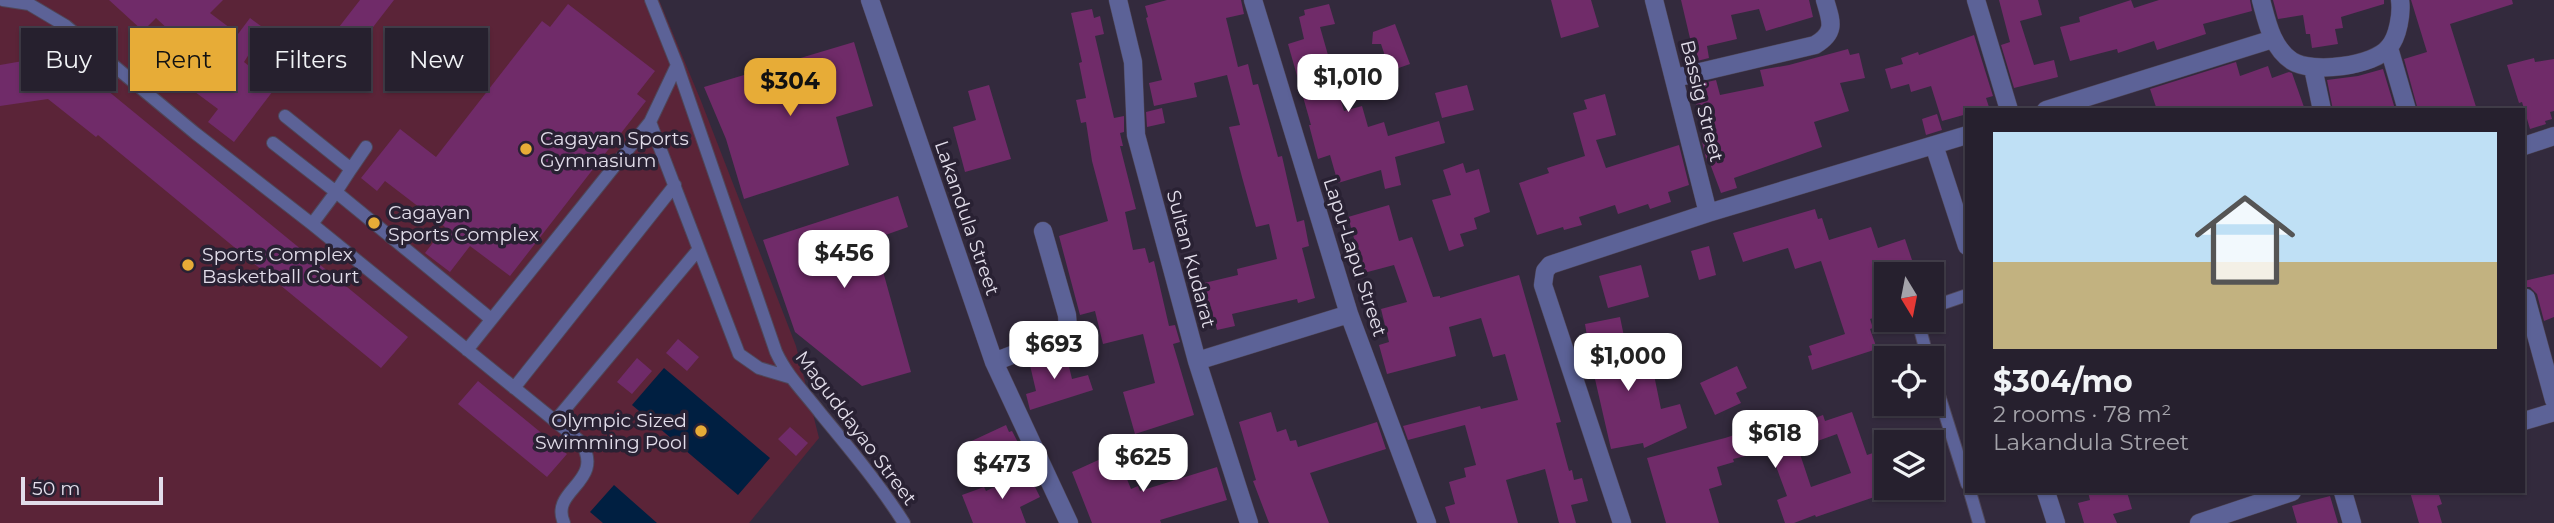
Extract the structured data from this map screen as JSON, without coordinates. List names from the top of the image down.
{
  "streets": {
    "street": [
      "Bassig Street",
      "Lakandula Street",
      "Lapu-Lapu Street",
      "Sultan Kudarat"
    ],
    "lane": ["Maguddayao Street"]
  },
  "places": [
    "Cagayan Sports Gymnasium",
    "Cagayan Sports Complex",
    "Sports Complex Basketball Court",
    "Olympic Sized Swimming Pool"
  ],
  "scale_bar": "50 m",
  "north": "bottom",
  "page": {
    "chip": [
      "Buy",
      "Rent",
      "Filters",
      "New"
    ],
    "price": [
      "$1,010",
      "$304",
      "$456",
      "$693",
      "$1,000",
      "$618",
      "$625",
      "$473"
    ],
    "list": [
      {
        "name": "$304/mo",
        "note": "2 rooms · 78 m² · Lakandula Street"
      }
    ],
    "scale": "50 m"
  }
}
